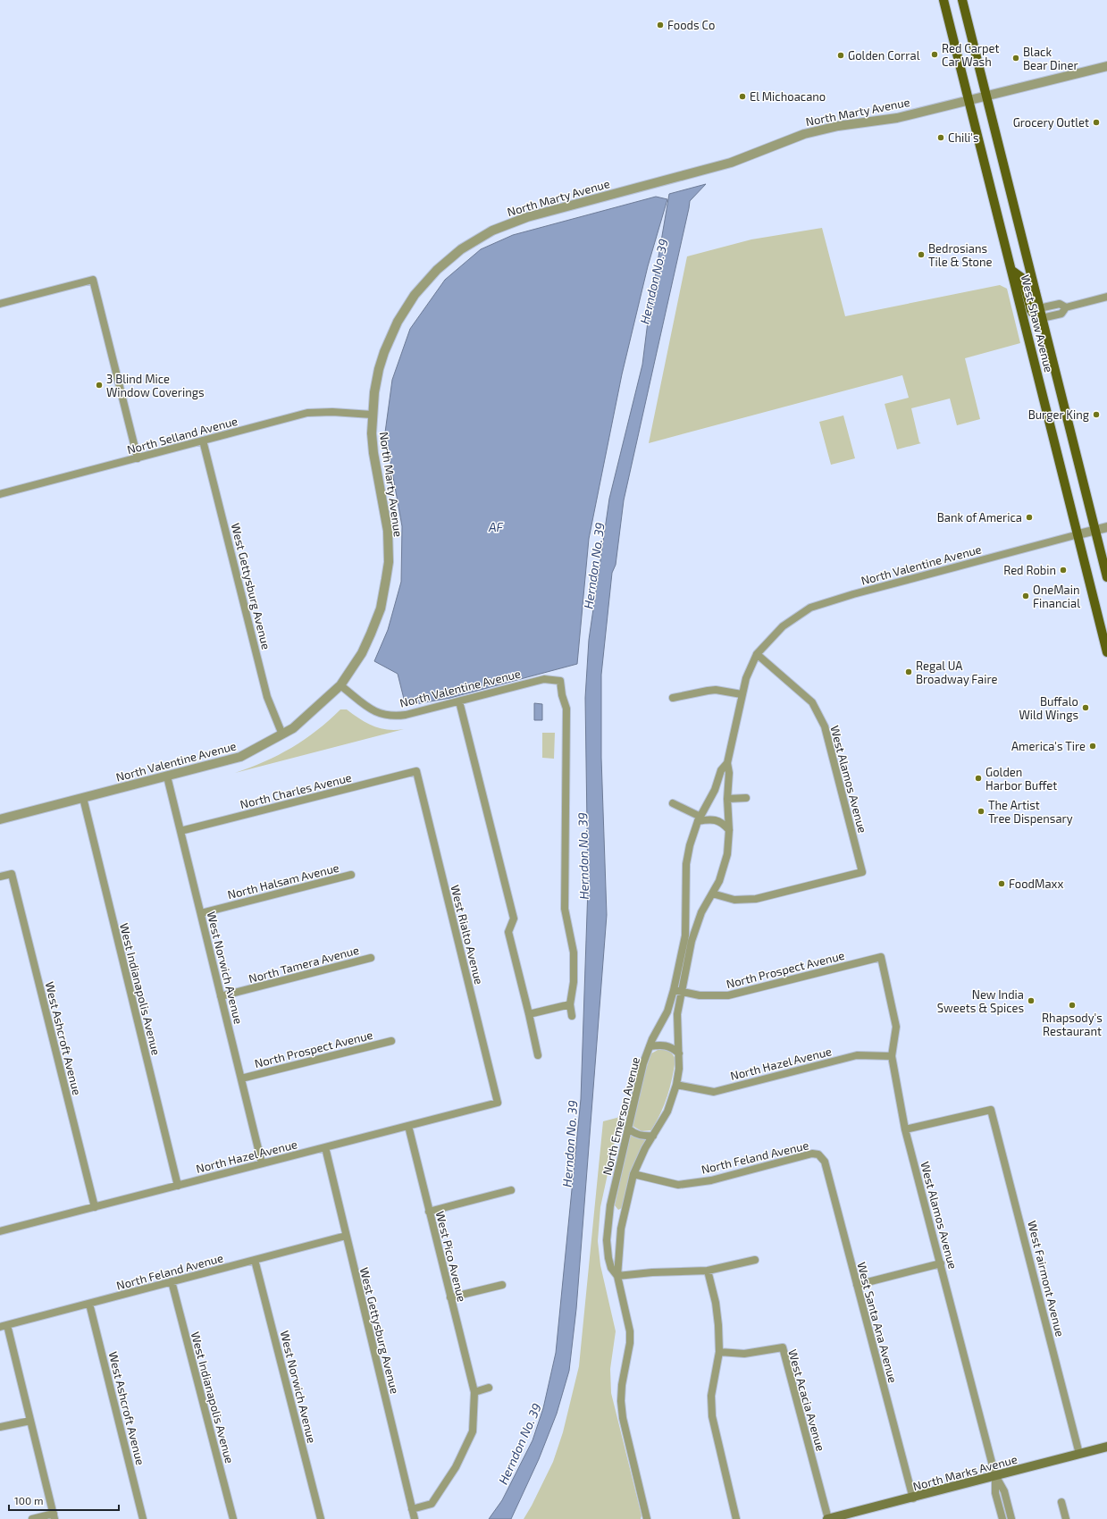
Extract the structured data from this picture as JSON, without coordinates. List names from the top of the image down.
{
  "streets": {
    "main road": ["West Shaw Avenue", "North Marks Avenue"],
    "street": [
      "North Marty Avenue",
      "North Selland Avenue",
      "North Valentine Avenue",
      "West Gettysburg Avenue",
      "West Alamos Avenue",
      "North Charles Avenue",
      "North Halsam Avenue",
      "West Rialto Avenue",
      "North Tamera Avenue",
      "West Norwich Avenue",
      "North Prospect Avenue",
      "West Indianapolis Avenue",
      "West Ashcroft Avenue",
      "North Hazel Avenue",
      "North Emerson Avenue",
      "North Feland Avenue",
      "West Pico Avenue",
      "West Fairmont Avenue",
      "West Santa Ana Avenue",
      "West Acacia Avenue"
    ]
  },
  "crossings": [
    ["North Marty Avenue", "West Shaw Avenue"],
    ["North Marty Avenue", "North Selland Avenue"],
    ["North Marty Avenue", "North Valentine Avenue"],
    ["West Shaw Avenue", "North Valentine Avenue"],
    ["North Selland Avenue", "West Gettysburg Avenue"],
    ["North Valentine Avenue", "West Gettysburg Avenue"],
    ["North Valentine Avenue", "West Alamos Avenue"],
    ["North Valentine Avenue", "West Norwich Avenue"],
    ["North Valentine Avenue", "West Indianapolis Avenue"],
    ["North Valentine Avenue", "North Emerson Avenue"],
    ["West Gettysburg Avenue", "North Hazel Avenue"],
    ["West Gettysburg Avenue", "North Feland Avenue"],
    ["West Gettysburg Avenue", "West Pico Avenue"],
    ["West Alamos Avenue", "North Prospect Avenue"],
    ["West Alamos Avenue", "North Hazel Avenue"],
    ["West Alamos Avenue", "North Emerson Avenue"],
    ["West Alamos Avenue", "West Fairmont Avenue"],
    ["West Alamos Avenue", "North Marks Avenue"],
    ["North Charles Avenue", "West Rialto Avenue"],
    ["North Charles Avenue", "West Norwich Avenue"],
    ["North Halsam Avenue", "West Norwich Avenue"],
    ["West Rialto Avenue", "North Hazel Avenue"],
    ["North Tamera Avenue", "West Norwich Avenue"],
    ["West Norwich Avenue", "North Prospect Avenue"],
    ["West Norwich Avenue", "North Hazel Avenue"],
    ["West Norwich Avenue", "North Feland Avenue"],
    ["North Prospect Avenue", "North Emerson Avenue"],
    ["West Indianapolis Avenue", "North Hazel Avenue"],
    ["West Indianapolis Avenue", "North Feland Avenue"],
    ["West Ashcroft Avenue", "North Hazel Avenue"],
    ["West Ashcroft Avenue", "North Feland Avenue"],
    ["North Hazel Avenue", "North Emerson Avenue"],
    ["North Hazel Avenue", "West Pico Avenue"],
    ["North Emerson Avenue", "North Feland Avenue"],
    ["North Feland Avenue", "West Santa Ana Avenue"],
    ["West Fairmont Avenue", "North Marks Avenue"],
    ["West Santa Ana Avenue", "North Marks Avenue"],
    ["West Acacia Avenue", "North Marks Avenue"]
  ],
  "water": ["Herndon No. 39", "AF"],
  "places": [
    "Foods Co",
    "Red Carpet Car Wash",
    "Golden Corral",
    "Black Bear Diner",
    "El Michoacano",
    "Grocery Outlet",
    "Chili's",
    "Bedrosians Tile & Stone",
    "3 Blind Mice Window Coverings",
    "Burger King",
    "Bank of America",
    "Red Robin",
    "OneMain Financial",
    "Regal UA Broadway Faire",
    "Buffalo Wild Wings",
    "America's Tire",
    "Golden Harbor Buffet",
    "The Artist Tree Dispensary",
    "FoodMaxx",
    "New India Sweets & Spices",
    "Rhapsody's Restaurant"
  ],
  "scale_bar": "100 m"
}
